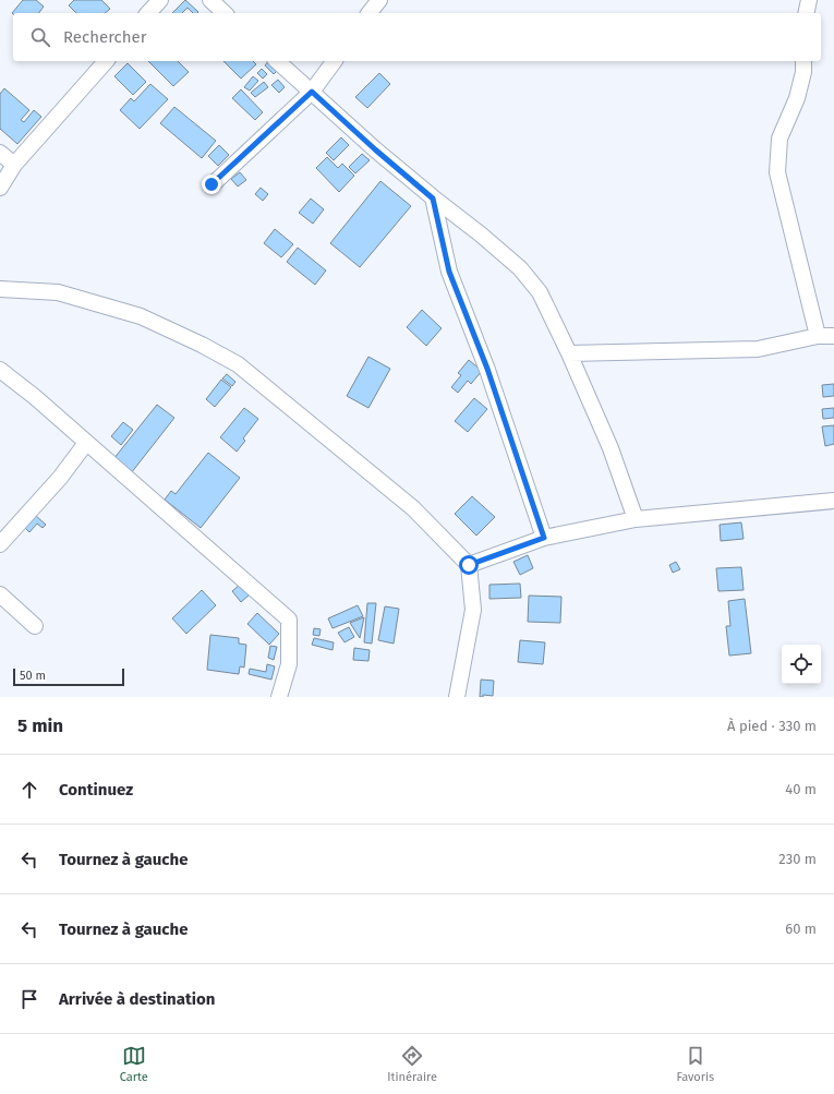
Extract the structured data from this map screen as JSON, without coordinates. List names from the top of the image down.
{
  "scale_bar": "50 m",
  "page": {
    "search": "Rechercher",
    "scale": "50 m",
    "heading": ["5 min", "À pied · 330 m"],
    "list": [
      ["Continuez", "40 m"],
      ["Tournez à gauche", "230 m"],
      ["Tournez à gauche", "60 m"],
      "Arrivée à destination"
    ],
    "nav": ["Carte", "Itinéraire", "Favoris"]
  }
}
